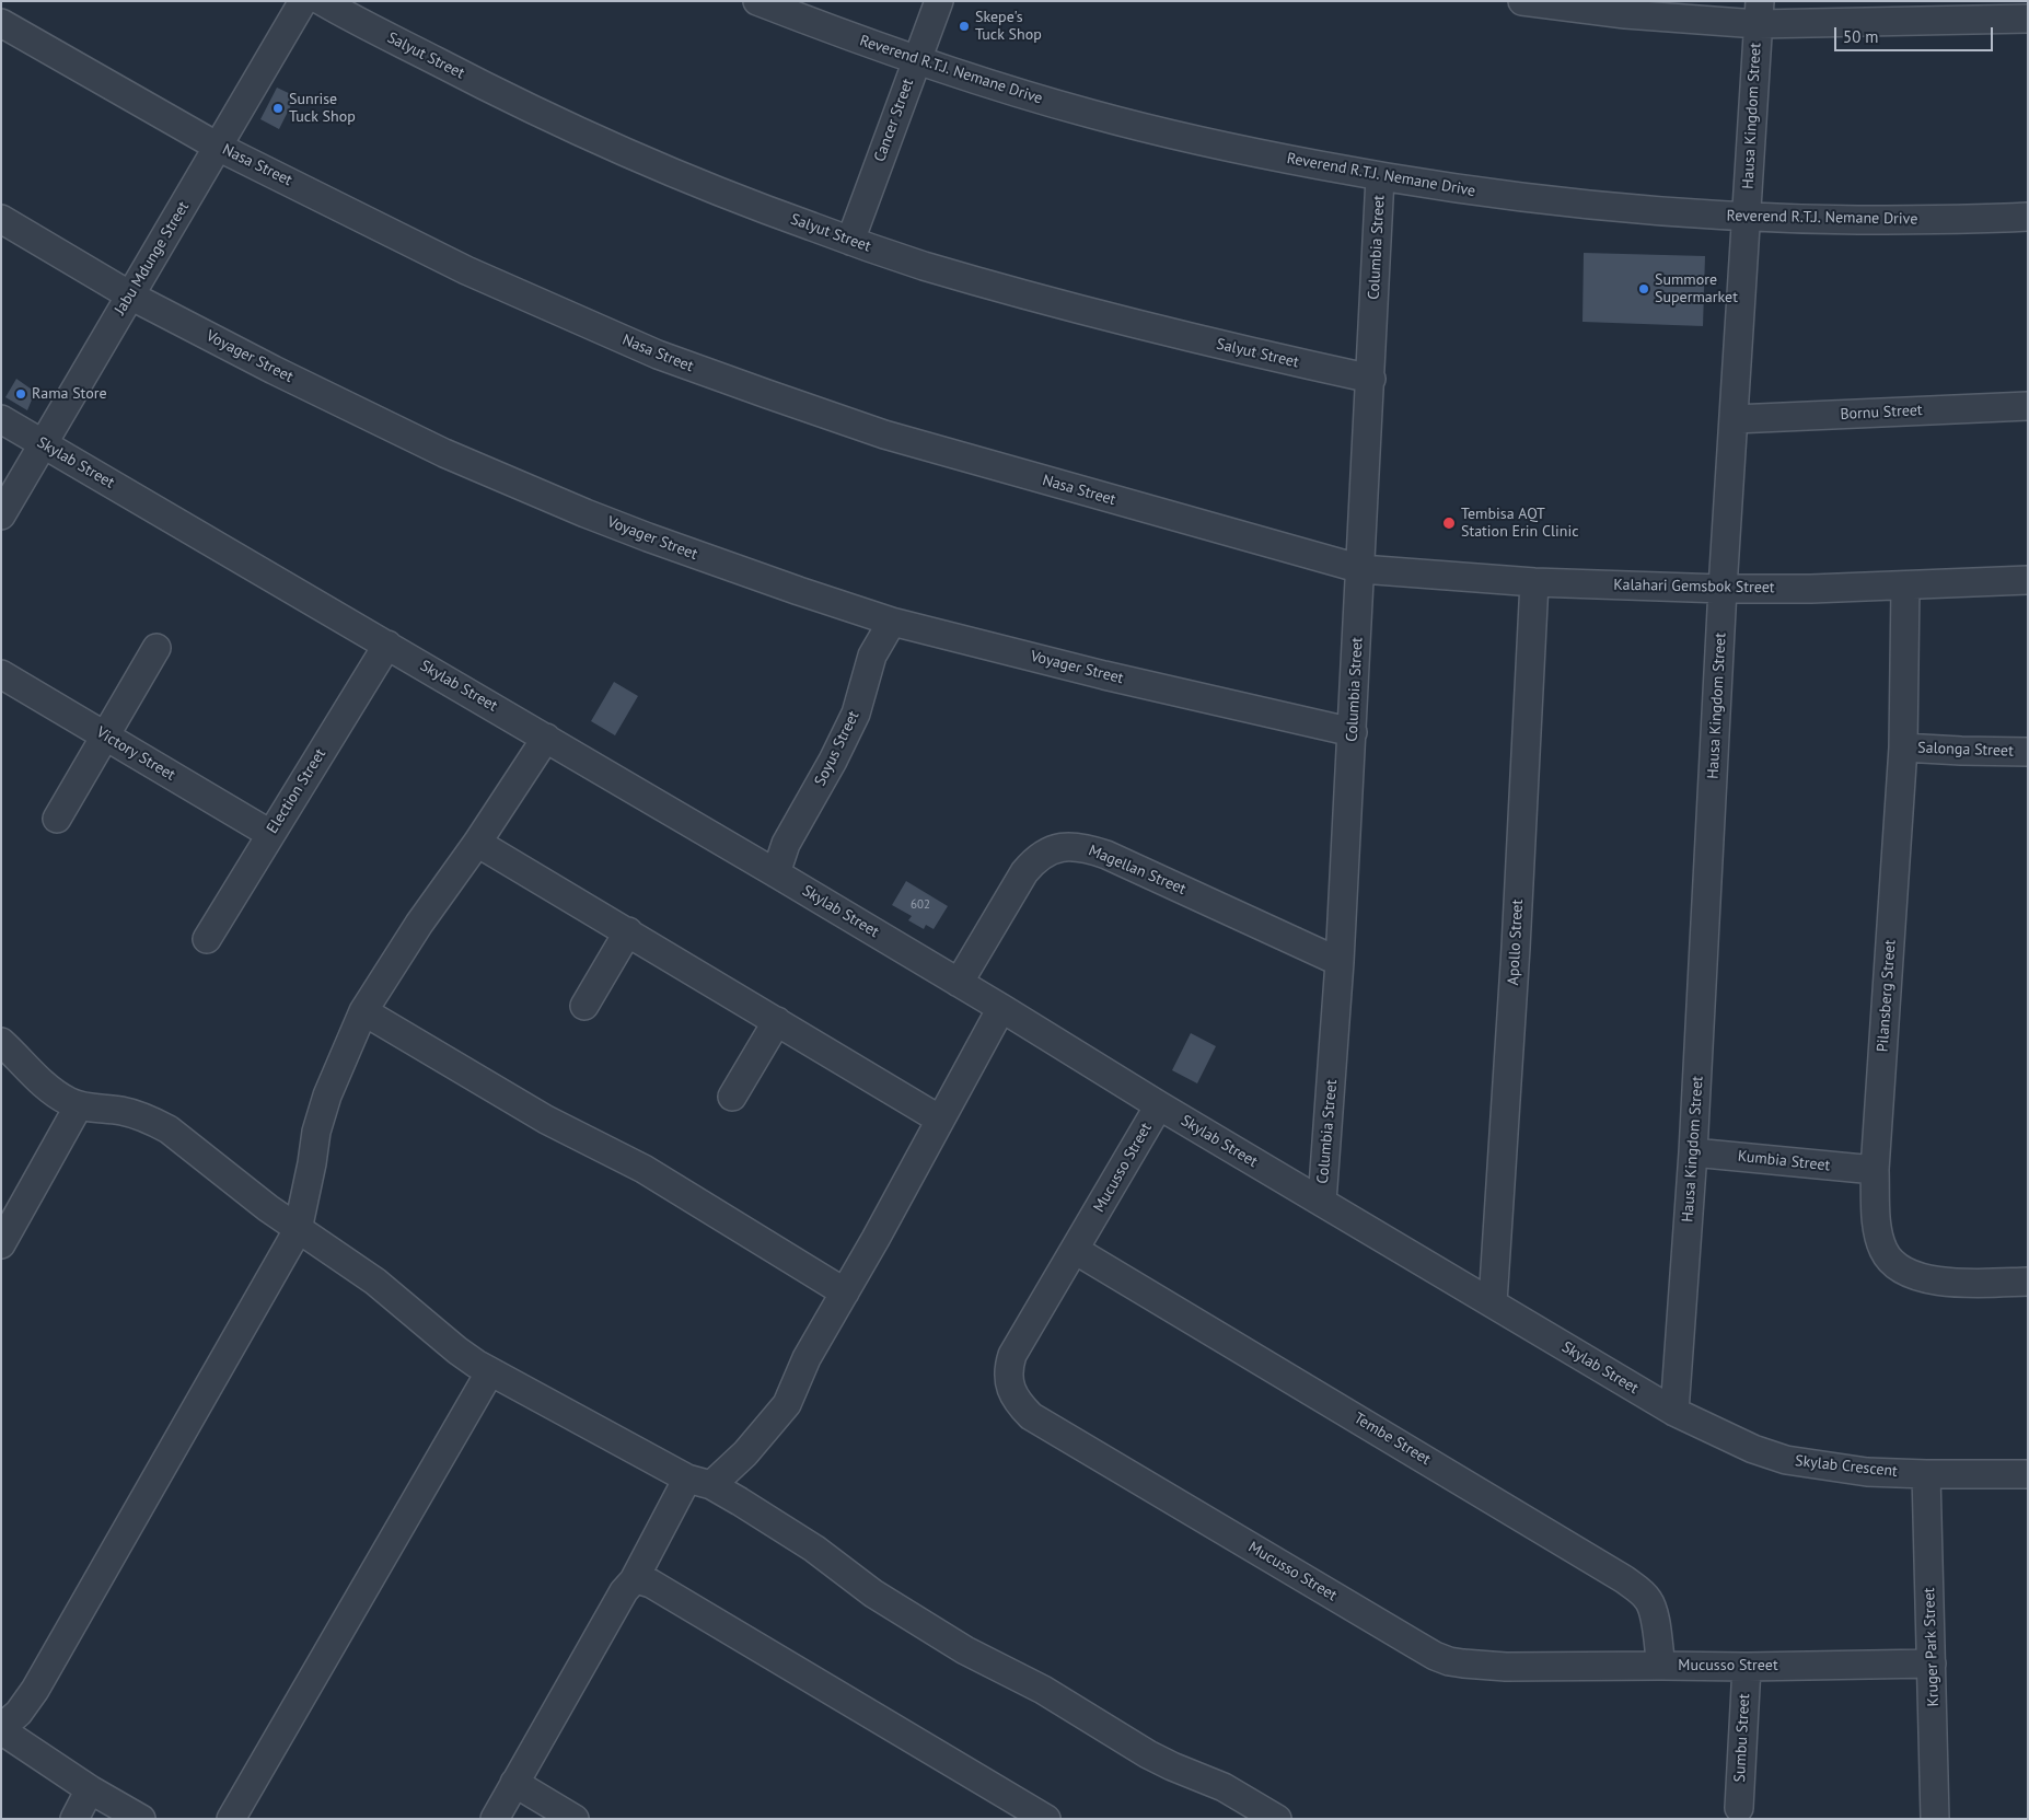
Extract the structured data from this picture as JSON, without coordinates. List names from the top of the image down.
{
  "streets": {
    "street": [
      "Salyut Street",
      "Reverend R.T.J. Nemane Drive",
      "Hausa Kingdom Street",
      "Cancer Street",
      "Nasa Street",
      "Columbia Street",
      "Jabu Mdunge Street",
      "Voyager Street",
      "Bornu Street",
      "Skylab Street",
      "Kalahari Gemsbok Street",
      "Soyus Street",
      "Salonga Street",
      "Victory Street",
      "Election Street",
      "Magellan Street",
      "Apollo Street",
      "Pilansberg Street",
      "Kumbia Street",
      "Mucusso Street",
      "Tembe Street",
      "Skylab Crescent",
      "Kruger Park Street",
      "Sumbu Street"
    ]
  },
  "crossings": [
    ["Salyut Street", "Cancer Street"],
    ["Salyut Street", "Columbia Street"],
    ["Reverend R.T.J. Nemane Drive", "Hausa Kingdom Street"],
    ["Reverend R.T.J. Nemane Drive", "Cancer Street"],
    ["Reverend R.T.J. Nemane Drive", "Columbia Street"],
    ["Hausa Kingdom Street", "Bornu Street"],
    ["Hausa Kingdom Street", "Skylab Street"],
    ["Hausa Kingdom Street", "Kalahari Gemsbok Street"],
    ["Hausa Kingdom Street", "Kumbia Street"],
    ["Hausa Kingdom Street", "Skylab Crescent"],
    ["Nasa Street", "Columbia Street"],
    ["Nasa Street", "Jabu Mdunge Street"],
    ["Nasa Street", "Kalahari Gemsbok Street"],
    ["Columbia Street", "Voyager Street"],
    ["Columbia Street", "Skylab Street"],
    ["Columbia Street", "Kalahari Gemsbok Street"],
    ["Columbia Street", "Magellan Street"],
    ["Jabu Mdunge Street", "Voyager Street"],
    ["Jabu Mdunge Street", "Skylab Street"],
    ["Voyager Street", "Soyus Street"],
    ["Skylab Street", "Soyus Street"],
    ["Skylab Street", "Election Street"],
    ["Skylab Street", "Magellan Street"],
    ["Skylab Street", "Apollo Street"],
    ["Skylab Street", "Mucusso Street"],
    ["Skylab Street", "Skylab Crescent"],
    ["Kalahari Gemsbok Street", "Apollo Street"],
    ["Kalahari Gemsbok Street", "Pilansberg Street"],
    ["Salonga Street", "Pilansberg Street"],
    ["Victory Street", "Election Street"],
    ["Pilansberg Street", "Kumbia Street"],
    ["Mucusso Street", "Tembe Street"],
    ["Mucusso Street", "Kruger Park Street"],
    ["Mucusso Street", "Sumbu Street"],
    ["Skylab Crescent", "Kruger Park Street"]
  ],
  "places": [
    "Skepe's Tuck Shop",
    "Sunrise Tuck Shop",
    "Summore Supermarket",
    "Rama Store",
    "Tembisa AQT Station Erin Clinic"
  ],
  "house_numbers": ["602"],
  "scale_bar": "50 m"
}
